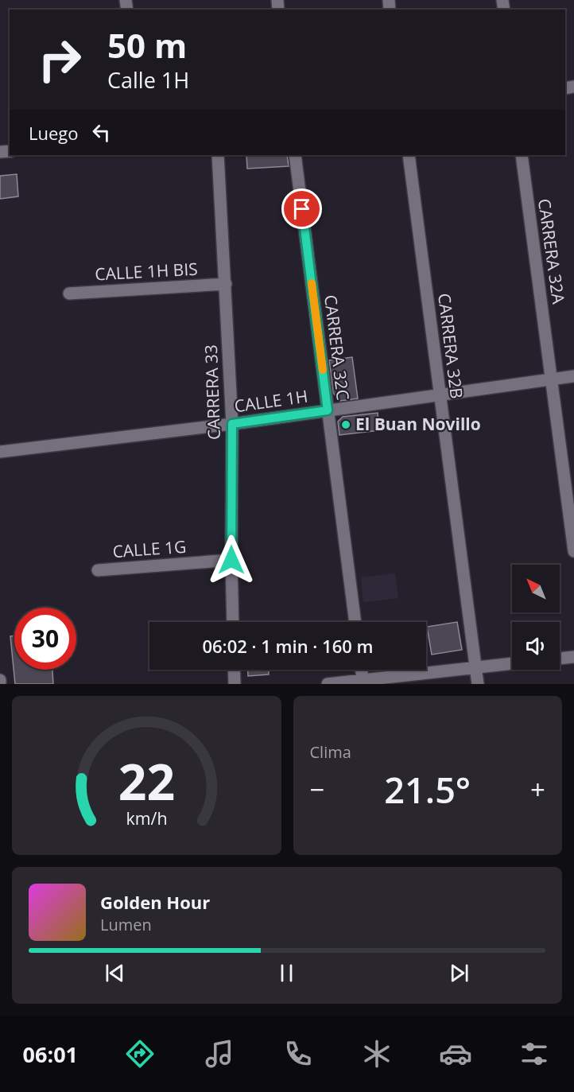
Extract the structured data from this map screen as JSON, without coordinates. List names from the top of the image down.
{
  "streets": {
    "street": [
      "CARRERA 32A",
      "CALLE 1H BIS",
      "CARRERA 32B",
      "CARRERA 32C",
      "CARRERA 33",
      "CALLE 1H",
      "CALLE 1G"
    ]
  },
  "crossings": [
    ["CARRERA 32A", "CALLE 1H"],
    ["CALLE 1H BIS", "CARRERA 33"],
    ["CARRERA 32B", "CALLE 1H"],
    ["CARRERA 32C", "CALLE 1H"],
    ["CARRERA 33", "CALLE 1H"],
    ["CARRERA 33", "CALLE 1G"]
  ],
  "places": ["El Buan Novillo"],
  "north": "top left",
  "page": {
    "turn": ["50 m", "Calle 1H"],
    "then": "Luego",
    "limit": "30",
    "trip": "06:02 · 1 min · 160 m",
    "tile": "Clima",
    "heat": ["−", "21.5°", "+"],
    "song": ["Golden Hour", "Lumen"],
    "tabs": "06:01",
    "gauge": ["22", "km/h"]
  }
}
